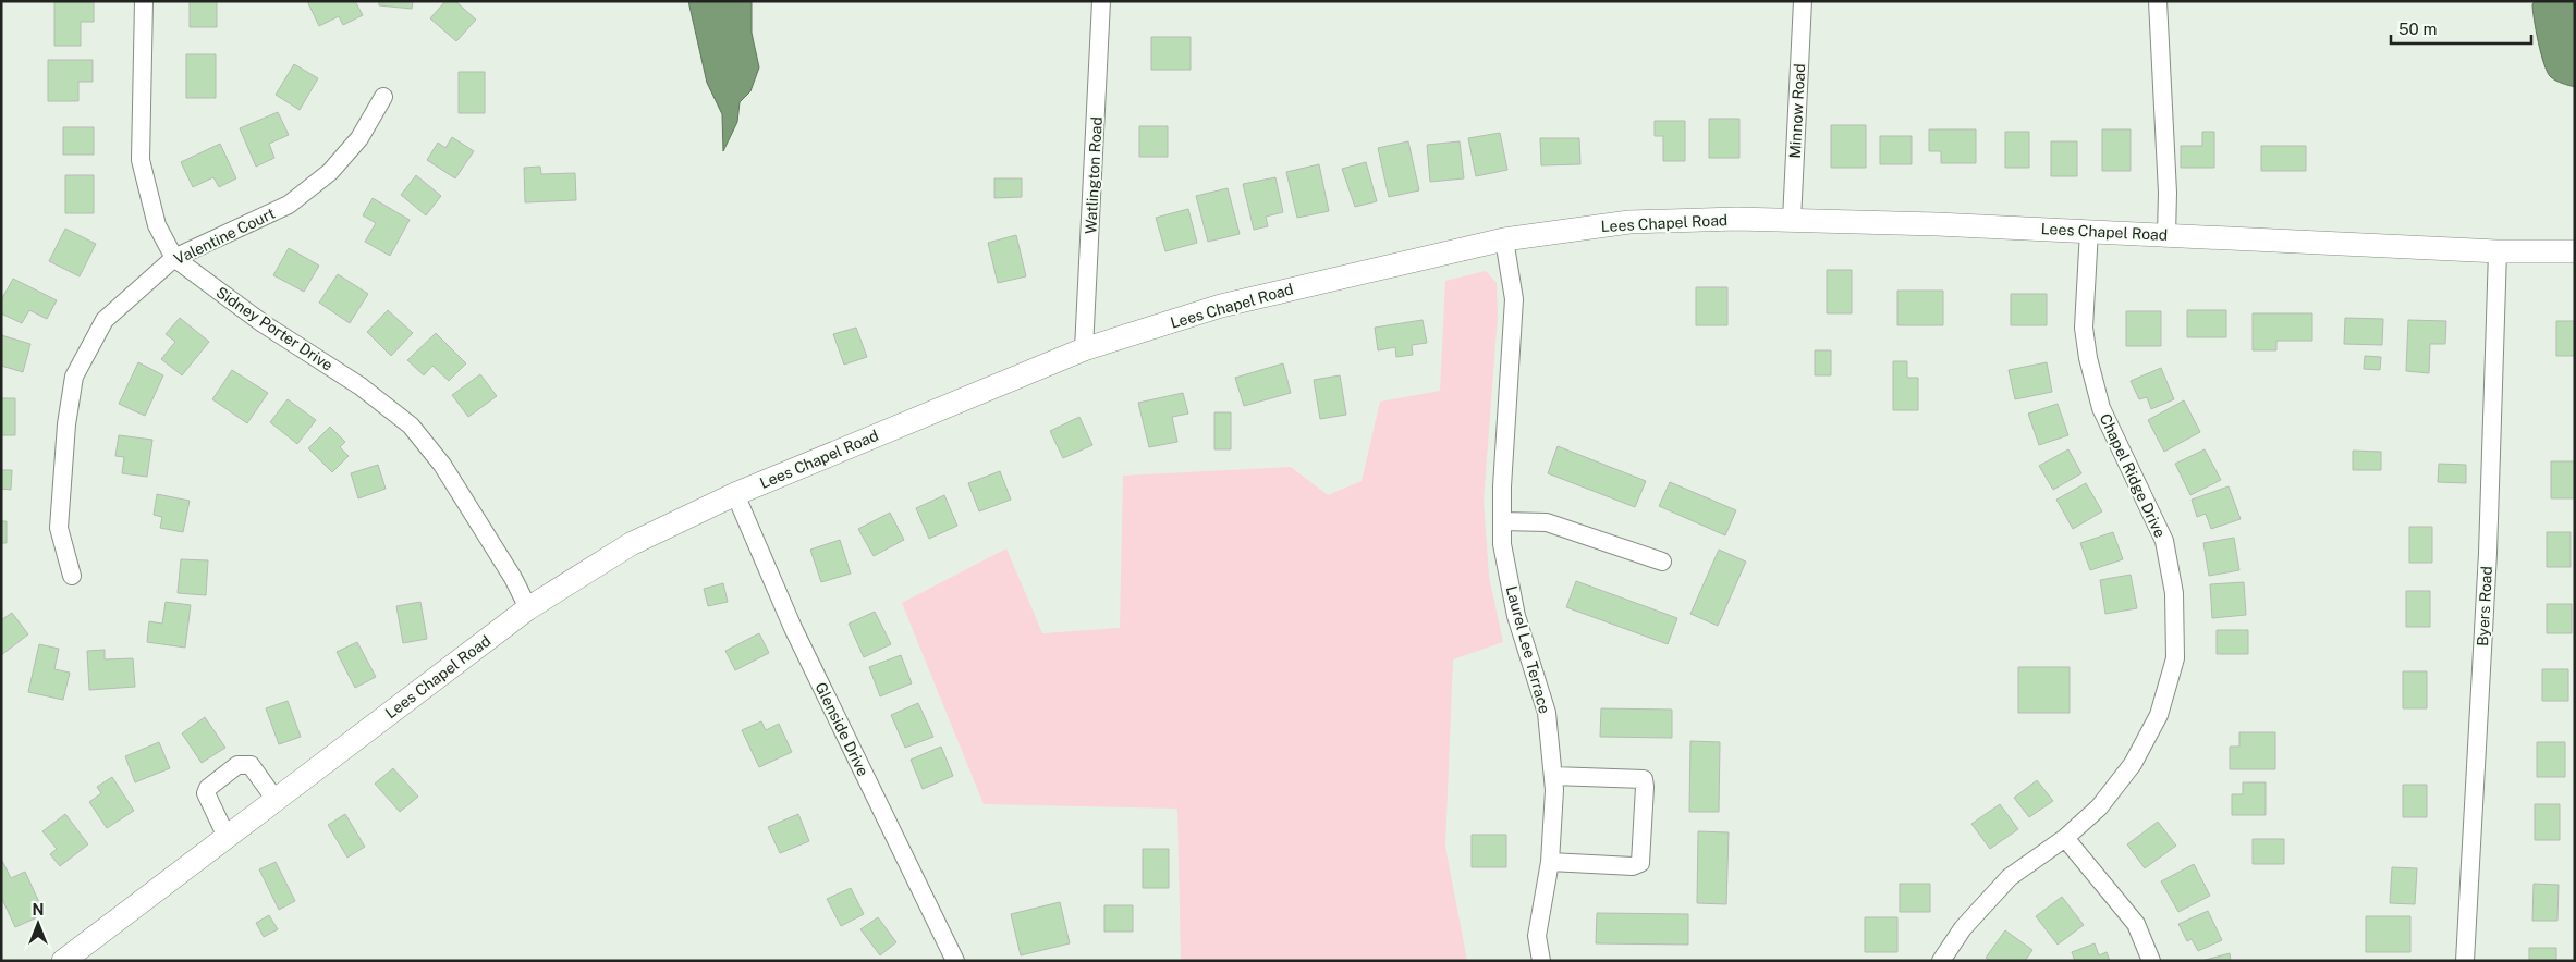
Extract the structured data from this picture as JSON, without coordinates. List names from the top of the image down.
{
  "streets": {
    "main road": ["Lees Chapel Road"],
    "street": [
      "Minnow Road",
      "Watlington Road",
      "Valentine Court",
      "Sidney Porter Drive",
      "Chapel Ridge Drive",
      "Byers Road",
      "Laurel Lee Terrace",
      "Glenside Drive"
    ]
  },
  "crossings": [
    ["Minnow Road", "Lees Chapel Road"],
    ["Watlington Road", "Lees Chapel Road"],
    ["Lees Chapel Road", "Sidney Porter Drive"],
    ["Lees Chapel Road", "Chapel Ridge Drive"],
    ["Lees Chapel Road", "Byers Road"],
    ["Lees Chapel Road", "Laurel Lee Terrace"],
    ["Lees Chapel Road", "Glenside Drive"],
    ["Valentine Court", "Sidney Porter Drive"]
  ],
  "scale_bar": "50 m",
  "north": "top"
}
